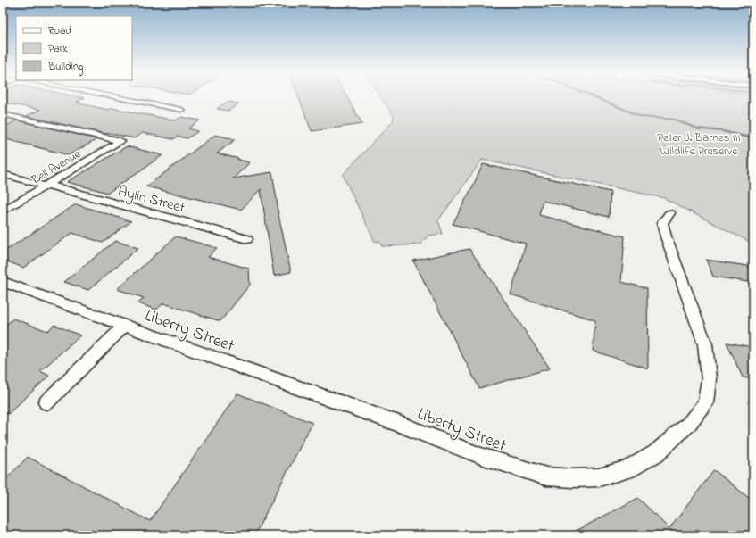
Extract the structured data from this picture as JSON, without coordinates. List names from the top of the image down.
{
  "streets": {
    "street": ["Bell Avenue", "Aylin Street", "Liberty Street"]
  },
  "crossings": [
    ["Bell Avenue", "Aylin Street"]
  ],
  "parks": ["Peter J. Barnes III Wildlife Preserve"],
  "legend": ["Road", "Park", "Building"]
}
